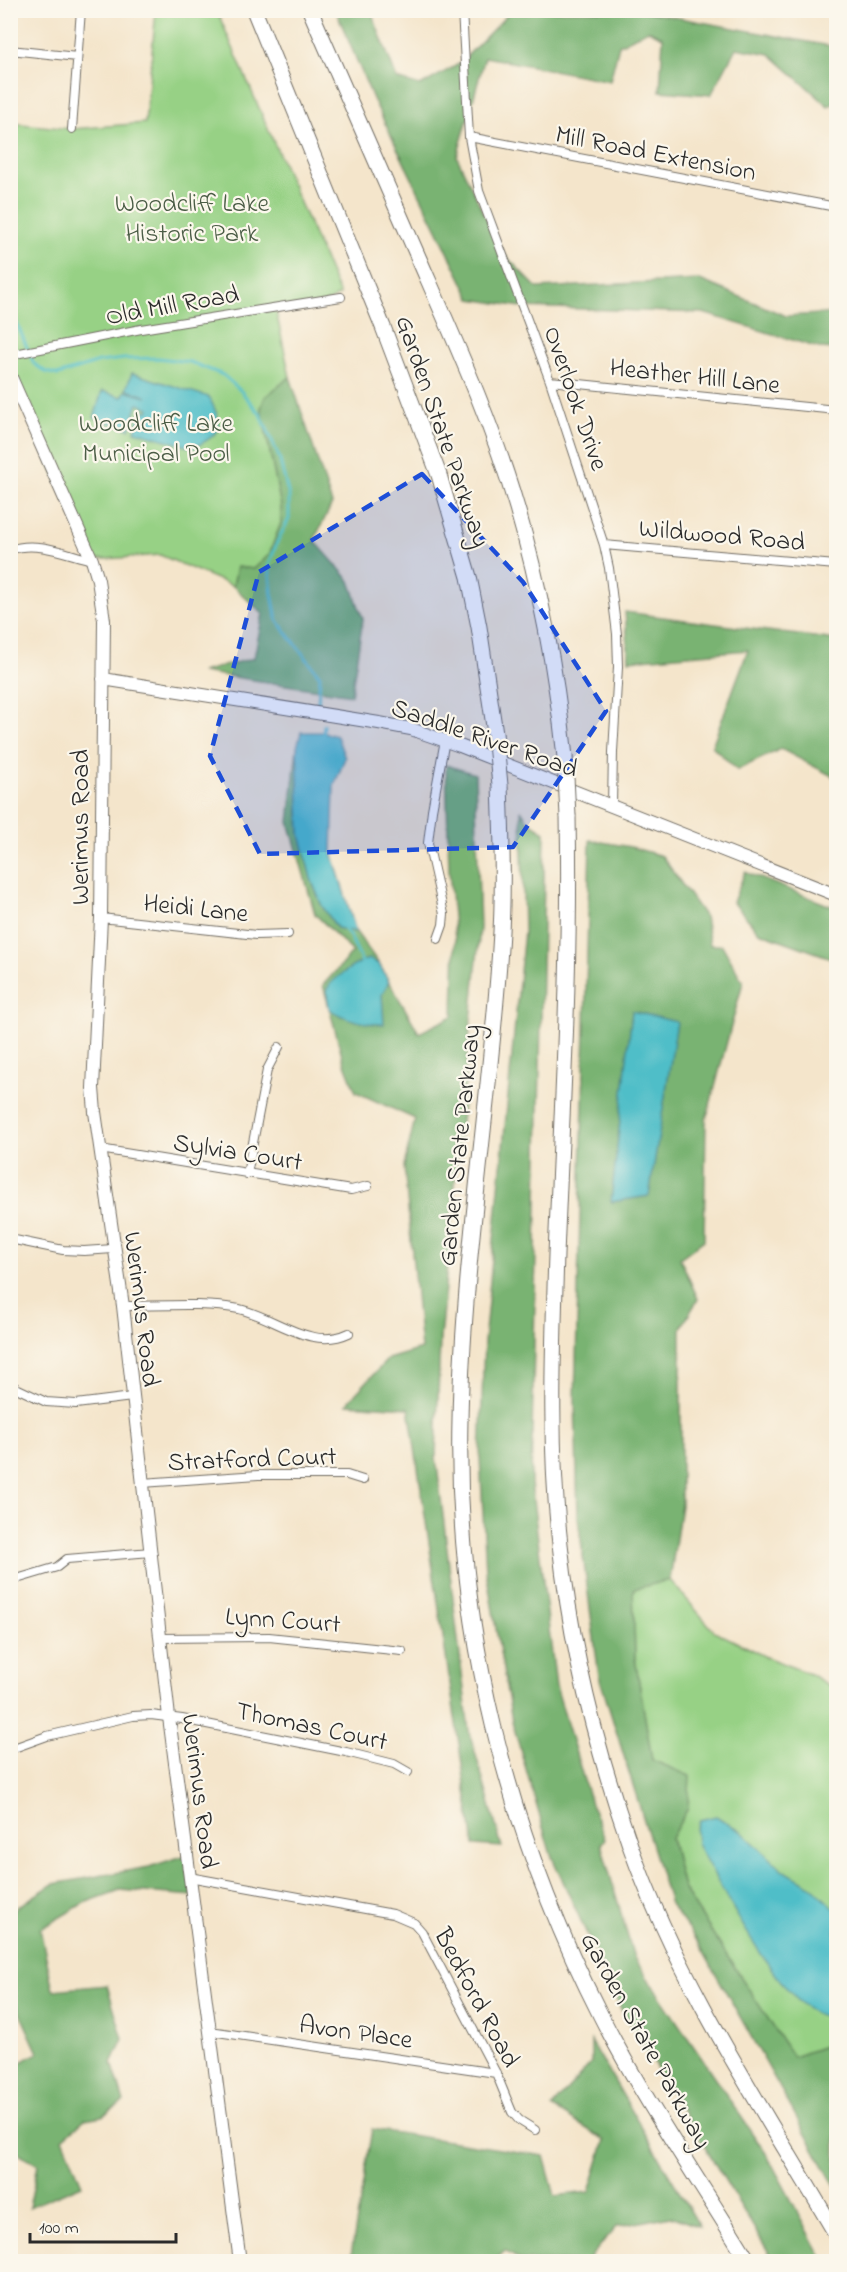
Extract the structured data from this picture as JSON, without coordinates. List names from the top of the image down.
{
  "streets": {
    "highway": ["Garden State Parkway"],
    "main road": ["Saddle River Road", "Werimus Road"],
    "street": [
      "Mill Road Extension",
      "Old Mill Road",
      "Heather Hill Lane",
      "Overlook Drive",
      "Wildwood Road",
      "Heidi Lane",
      "Sylvia Court",
      "Stratford Court",
      "Lynn Court",
      "Thomas Court",
      "Bedford Road",
      "Avon Place"
    ]
  },
  "crossings": [
    ["Mill Road Extension", "Overlook Drive"],
    ["Heather Hill Lane", "Overlook Drive"],
    ["Overlook Drive", "Wildwood Road"],
    ["Overlook Drive", "Saddle River Road"],
    ["Saddle River Road", "Werimus Road"],
    ["Werimus Road", "Heidi Lane"],
    ["Werimus Road", "Sylvia Court"],
    ["Werimus Road", "Stratford Court"],
    ["Werimus Road", "Lynn Court"],
    ["Werimus Road", "Thomas Court"],
    ["Werimus Road", "Bedford Road"],
    ["Werimus Road", "Avon Place"],
    ["Bedford Road", "Avon Place"]
  ],
  "parks": ["Woodcliff Lake Historic Park", "Woodcliff Lake Municipal Pool"],
  "scale_bar": "100 m"
}
